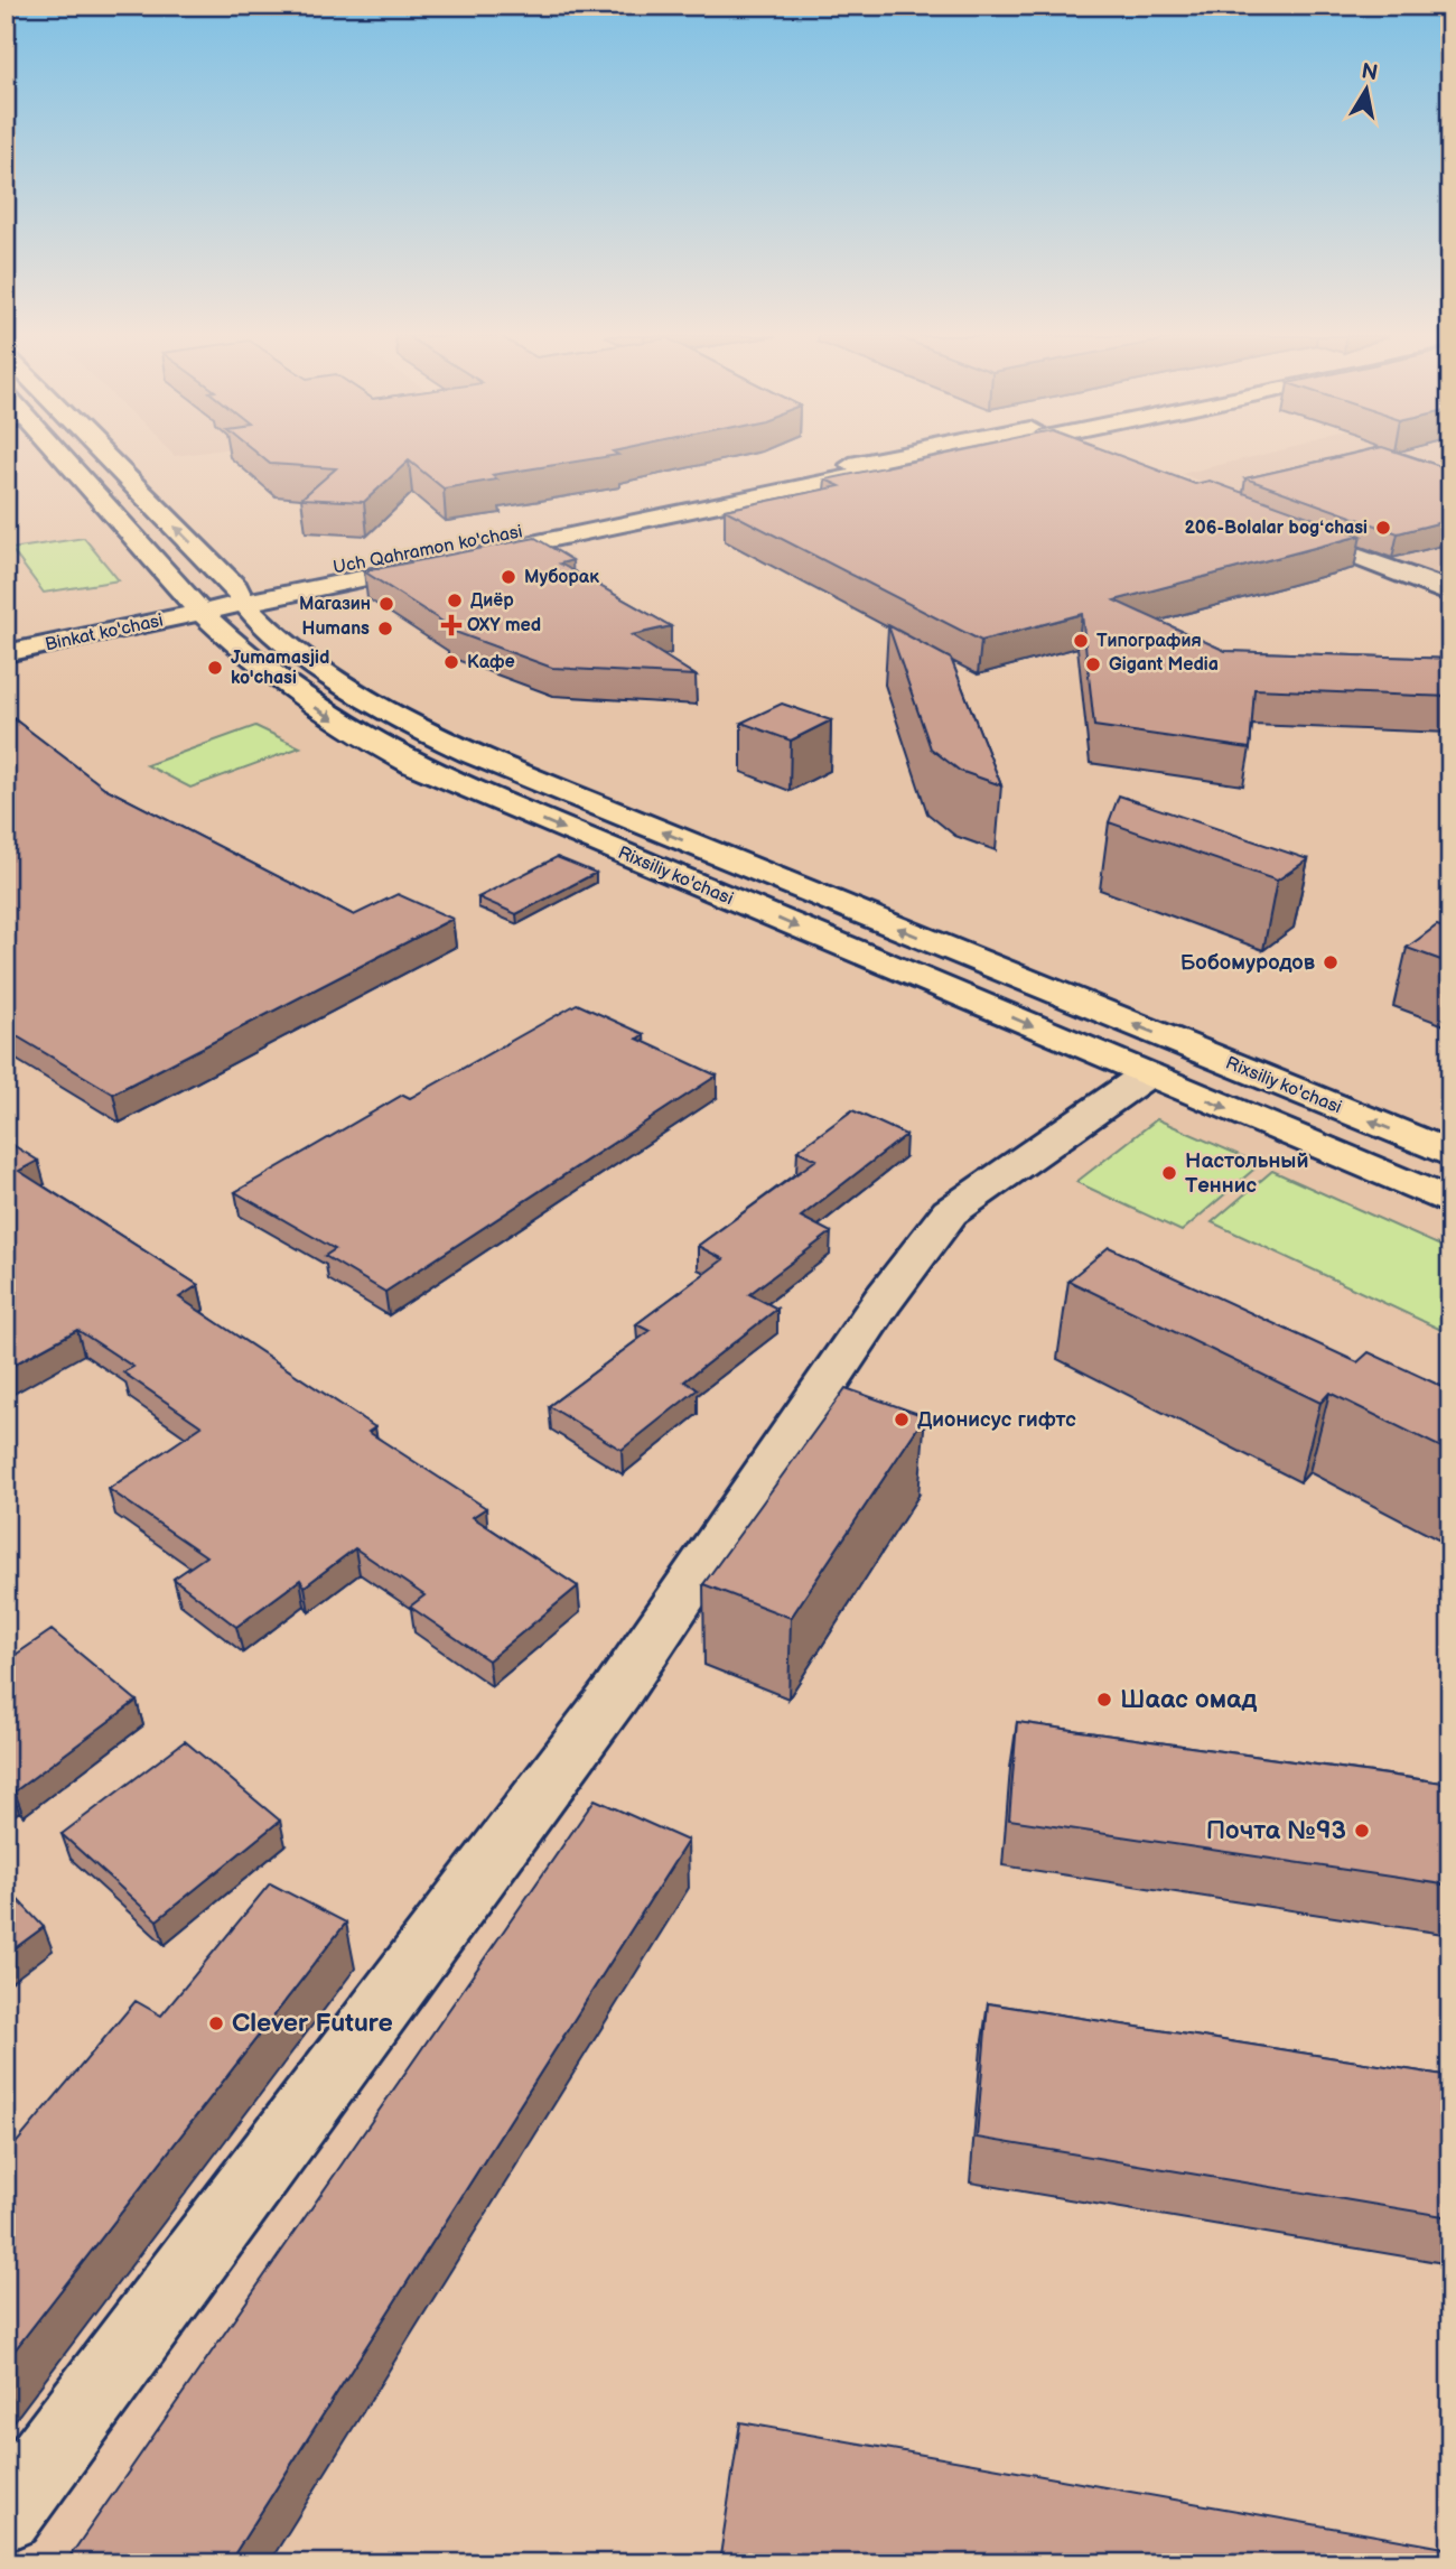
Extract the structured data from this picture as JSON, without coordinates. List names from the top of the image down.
{
  "streets": {
    "main road": ["Uch Qahramon ko'chasi", "Binkat ko'chasi", "Rixsiliy ko'chasi"]
  },
  "crossings": [
    ["Uch Qahramon ko'chasi", "Binkat ko'chasi"],
    ["Uch Qahramon ko'chasi", "Rixsiliy ko'chasi"],
    ["Binkat ko'chasi", "Rixsiliy ko'chasi"]
  ],
  "places": {
    "other": [
      "206-Bolalar bogʻchasi",
      "Муборак",
      "Диёр",
      "Магазин",
      "Humans",
      "Типография",
      "Кафе",
      "Gigant Media",
      "Jumamasjid ko'chasi",
      "Бобомуродов",
      "Настольный Теннис",
      "Дионисус гифтс",
      "Шаас омад",
      "Почта №93",
      "Clever Future"
    ],
    "health": ["OXY med"]
  },
  "north": "top"
}
